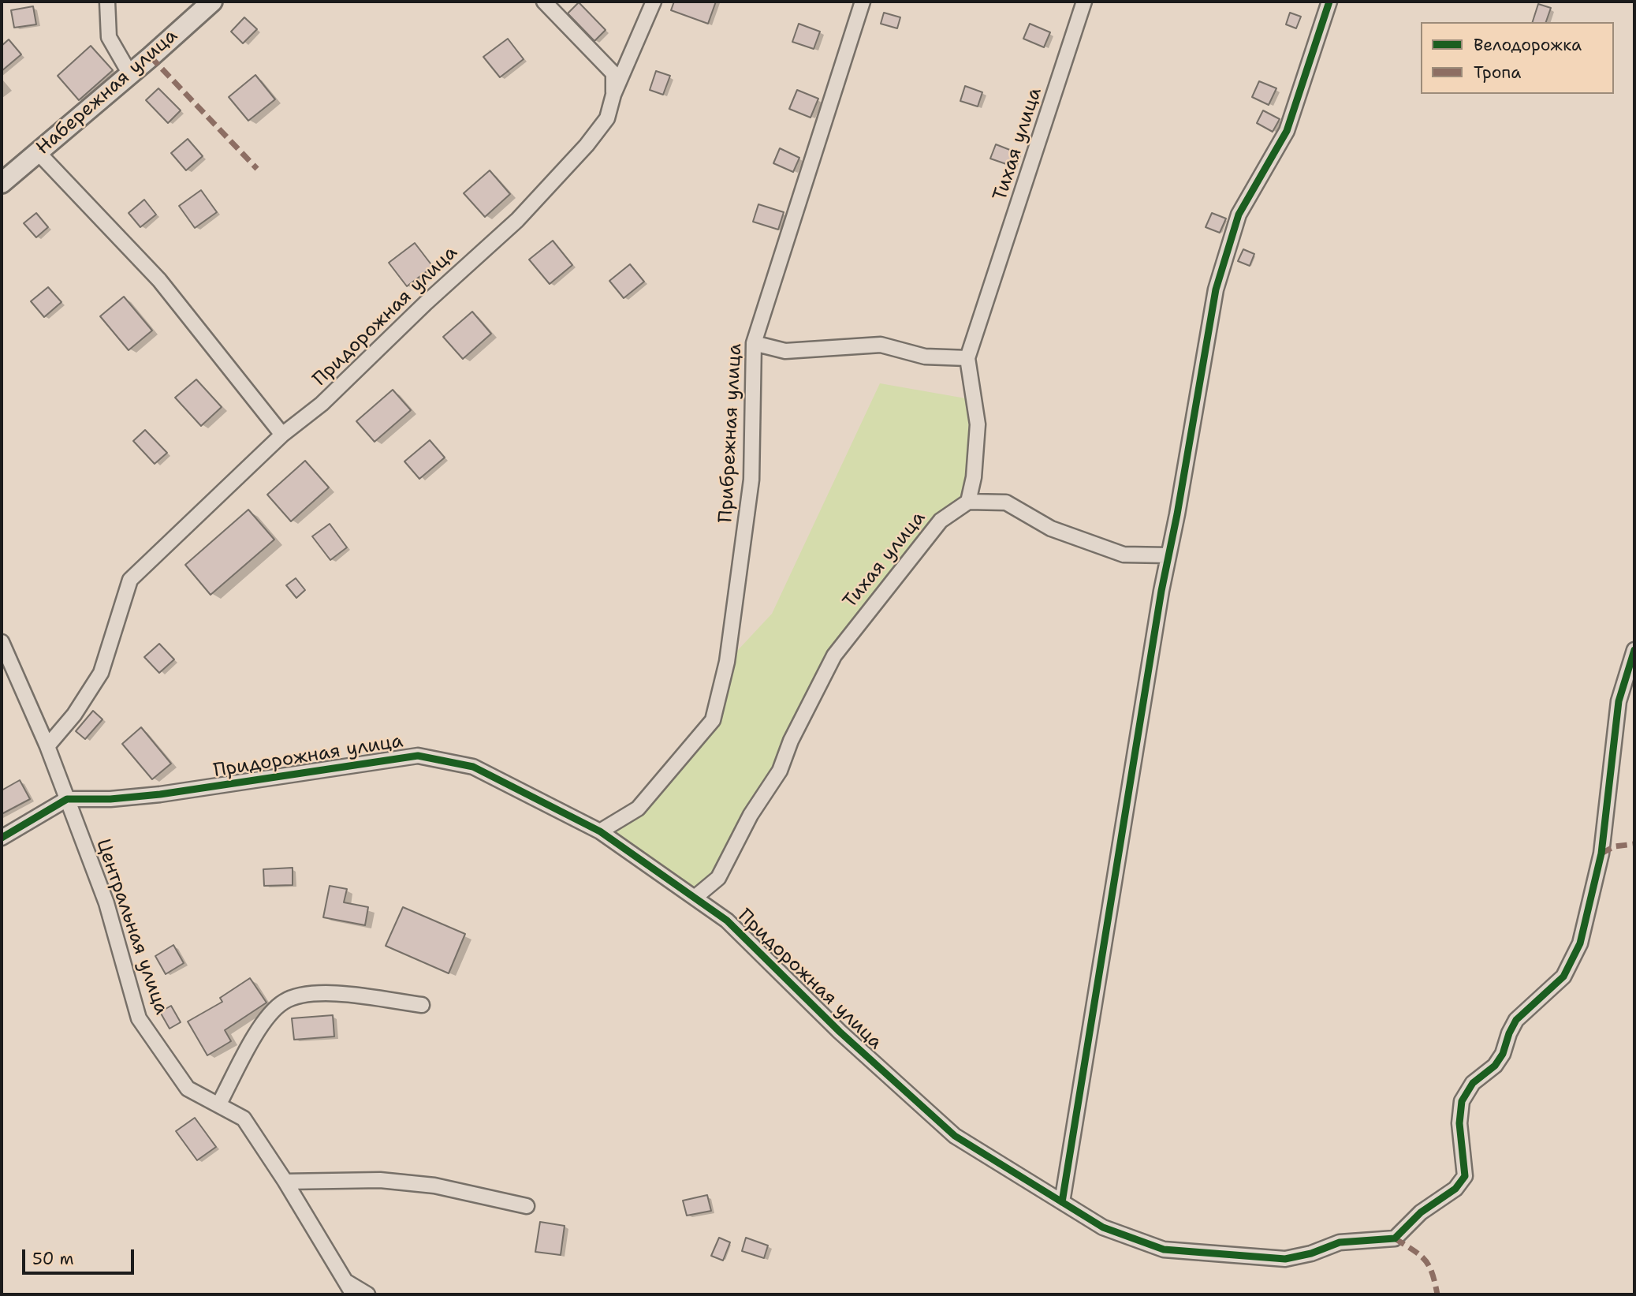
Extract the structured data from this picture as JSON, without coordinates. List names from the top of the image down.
{
  "streets": {
    "street": [
      "Набережная улица",
      "Тихая улица",
      "Придорожная улица",
      "Прибрежная улица",
      "Центральная улица"
    ]
  },
  "crossings": [
    ["Тихая улица", "Придорожная улица"],
    ["Придорожная улица", "Прибрежная улица"],
    ["Придорожная улица", "Центральная улица"]
  ],
  "legend": ["Велодорожка", "Тропа"],
  "scale_bar": "50 m"
}
